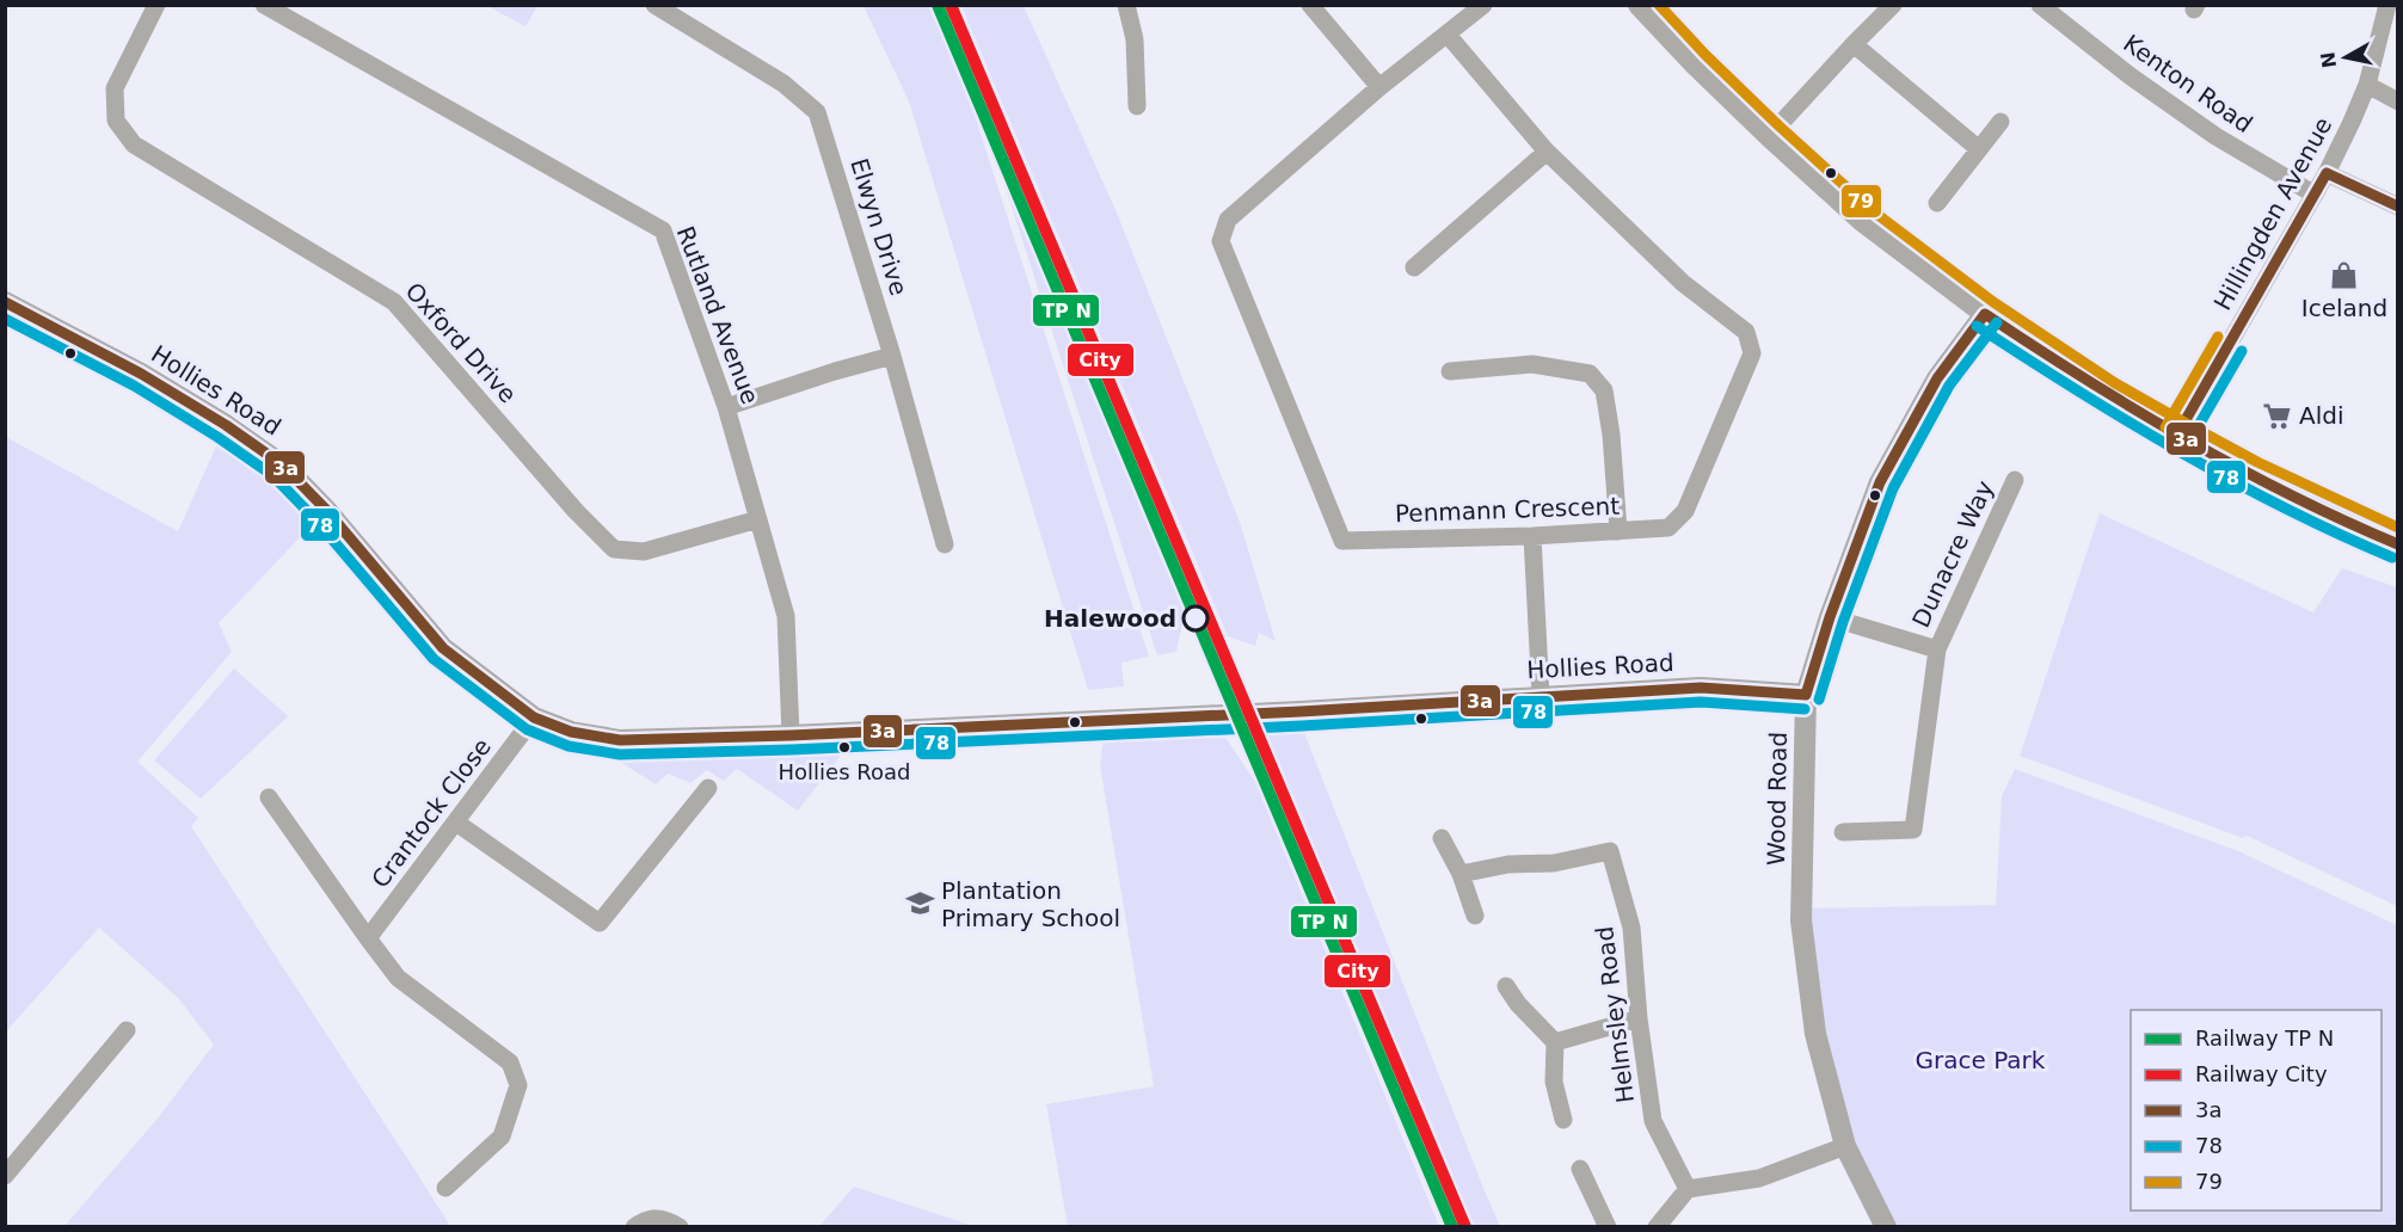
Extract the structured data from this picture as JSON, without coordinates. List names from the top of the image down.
{
  "streets": {
    "street": [
      "Kenton Road",
      "Hillingden Avenue",
      "Elwyn Drive",
      "Rutland Avenue",
      "Oxford Drive",
      "Hollies Road",
      "Penmann Crescent",
      "Dunacre Way",
      "Wood Road",
      "Crantock Close",
      "Helmsley Road"
    ]
  },
  "crossings": [
    ["Kenton Road", "Hillingden Avenue"],
    ["Rutland Avenue", "Oxford Drive"],
    ["Rutland Avenue", "Hollies Road"],
    ["Hollies Road", "Wood Road"],
    ["Hollies Road", "Crantock Close"],
    ["Dunacre Way", "Wood Road"]
  ],
  "parks": ["Grace Park"],
  "places": {
    "shop": ["Iceland"],
    "supermarket": ["Aldi"],
    "other": ["Halewood", "Hollies Road"],
    "school or university": ["Plantation Primary School"]
  },
  "lines": [
    "rail line City",
    "transit line 79",
    "transit line 3a",
    "transit line 78"
  ],
  "legend": [
    "Railway TP N",
    "Railway City",
    "3a",
    "78",
    "79"
  ],
  "north": "left"
}
